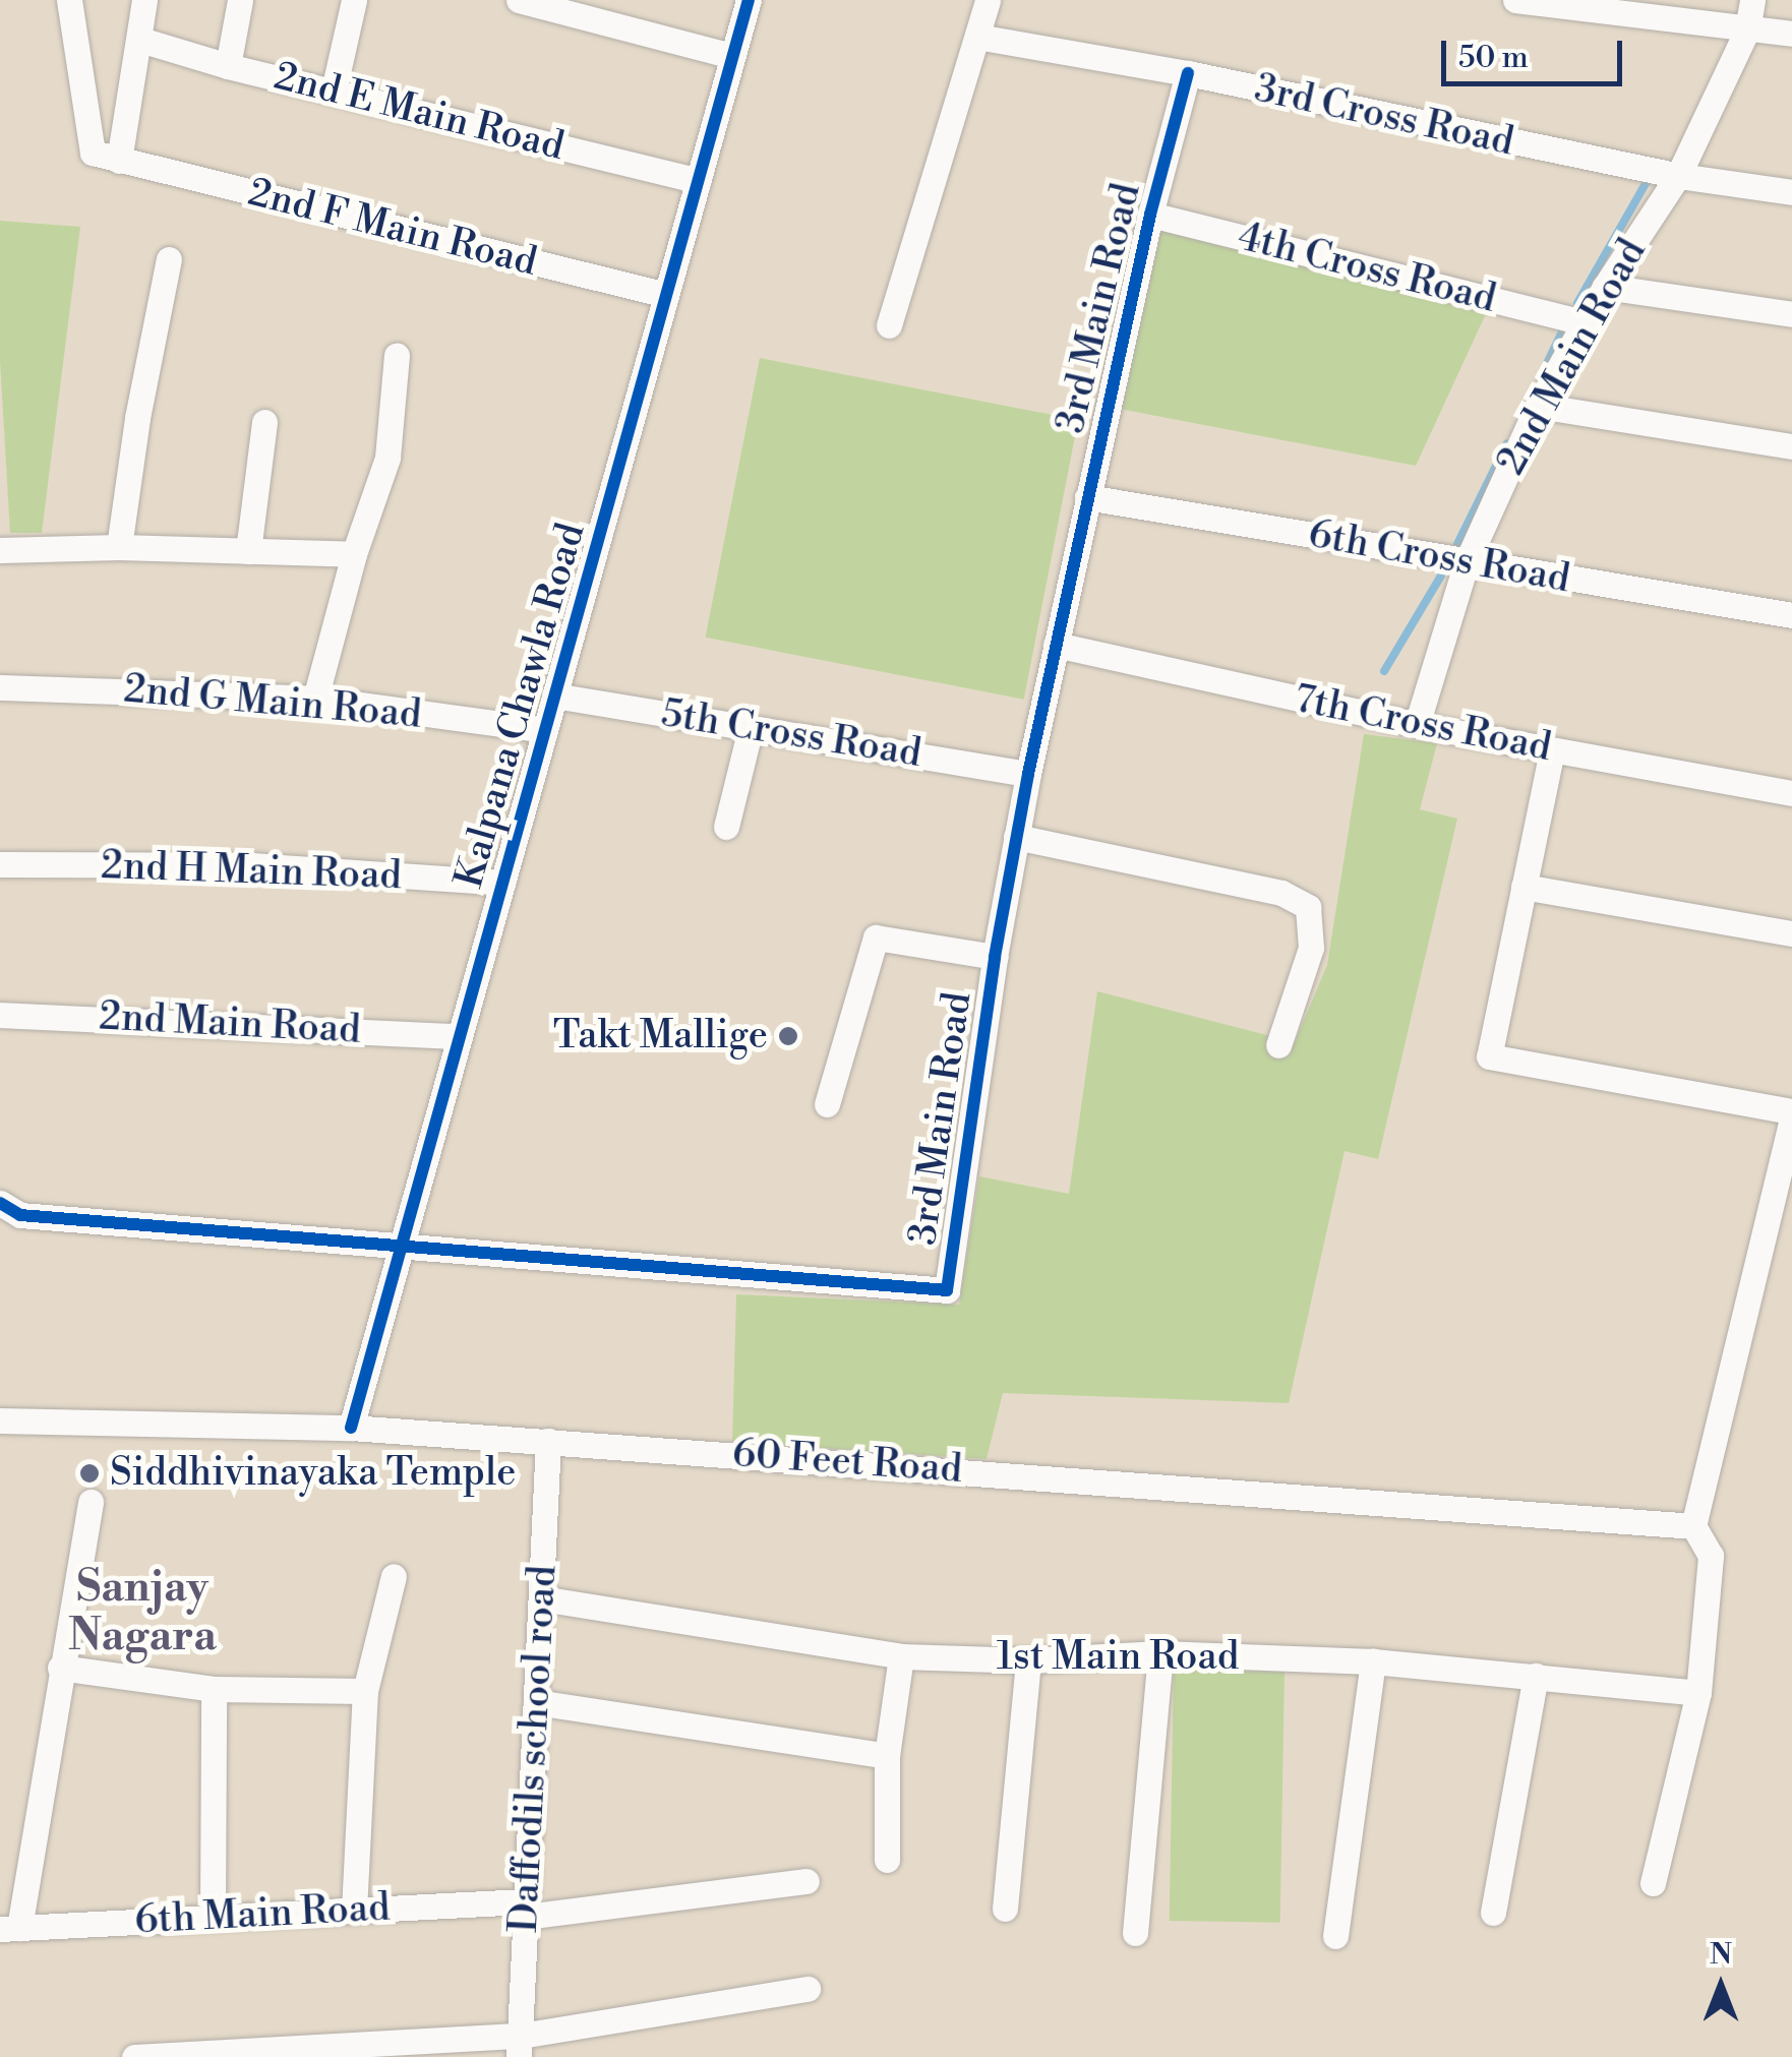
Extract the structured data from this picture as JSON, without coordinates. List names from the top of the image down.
{
  "streets": {
    "street": [
      "2nd E Main Road",
      "3rd Cross Road",
      "2nd F Main Road",
      "4th Cross Road",
      "3rd Main Road",
      "2nd Main Road",
      "6th Cross Road",
      "2nd G Main Road",
      "Kalpana Chawla Road",
      "7th Cross Road",
      "5th Cross Road",
      "2nd H Main Road",
      "60 Feet Road",
      "1st Main Road",
      "Daffodils school road",
      "6th Main Road"
    ]
  },
  "crossings": [
    ["2nd E Main Road", "Kalpana Chawla Road"],
    ["3rd Cross Road", "3rd Main Road"],
    ["3rd Cross Road", "2nd Main Road"],
    ["2nd F Main Road", "Kalpana Chawla Road"],
    ["4th Cross Road", "3rd Main Road"],
    ["4th Cross Road", "2nd Main Road"],
    ["3rd Main Road", "6th Cross Road"],
    ["3rd Main Road", "Kalpana Chawla Road"],
    ["3rd Main Road", "7th Cross Road"],
    ["3rd Main Road", "5th Cross Road"],
    ["2nd Main Road", "6th Cross Road"],
    ["2nd Main Road", "Kalpana Chawla Road"],
    ["2nd Main Road", "7th Cross Road"],
    ["2nd G Main Road", "Kalpana Chawla Road"],
    ["Kalpana Chawla Road", "5th Cross Road"],
    ["Kalpana Chawla Road", "2nd H Main Road"],
    ["Kalpana Chawla Road", "60 Feet Road"],
    ["60 Feet Road", "Daffodils school road"],
    ["1st Main Road", "Daffodils school road"],
    ["Daffodils school road", "6th Main Road"]
  ],
  "districts": ["Sanjay Nagara"],
  "places": ["Takt Mallige", "Siddhivinayaka Temple"],
  "scale_bar": "50 m",
  "north": "top"
}
